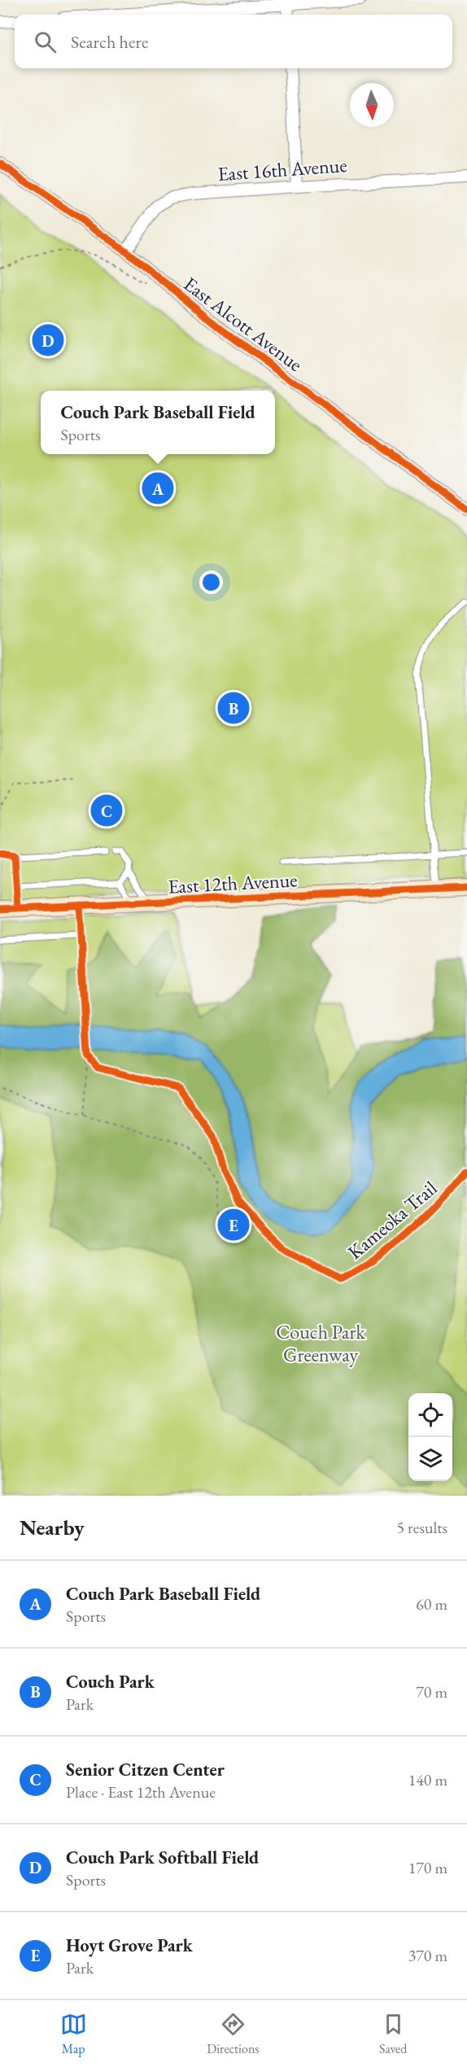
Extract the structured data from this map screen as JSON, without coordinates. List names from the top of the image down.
{
  "streets": {
    "street": ["East 16th Avenue", "East Alcott Avenue", "East 12th Avenue"],
    "cycle path": ["Kameoka Trail"]
  },
  "crossings": [
    ["East 16th Avenue", "East Alcott Avenue"]
  ],
  "parks": ["Couch Park Greenway"],
  "north": "bottom",
  "page": {
    "search": "Search here",
    "pins": [
      "D",
      "A",
      "B",
      "C",
      "E"
    ],
    "popup": ["Couch Park Baseball Field", "Sports"],
    "heading": ["Nearby", "5 results"],
    "list": [
      {
        "mark": "A",
        "name": "Couch Park Baseball Field",
        "note": "Sports",
        "value": "60 m"
      },
      {
        "mark": "B",
        "name": "Couch Park",
        "note": "Park",
        "value": "70 m"
      },
      {
        "mark": "C",
        "name": "Senior Citzen Center",
        "note": "Place · East 12th Avenue",
        "value": "140 m"
      },
      {
        "mark": "D",
        "name": "Couch Park Softball Field",
        "note": "Sports",
        "value": "170 m"
      },
      {
        "mark": "E",
        "name": "Hoyt Grove Park",
        "note": "Park",
        "value": "370 m"
      }
    ],
    "nav": ["Map", "Directions", "Saved"]
  }
}
